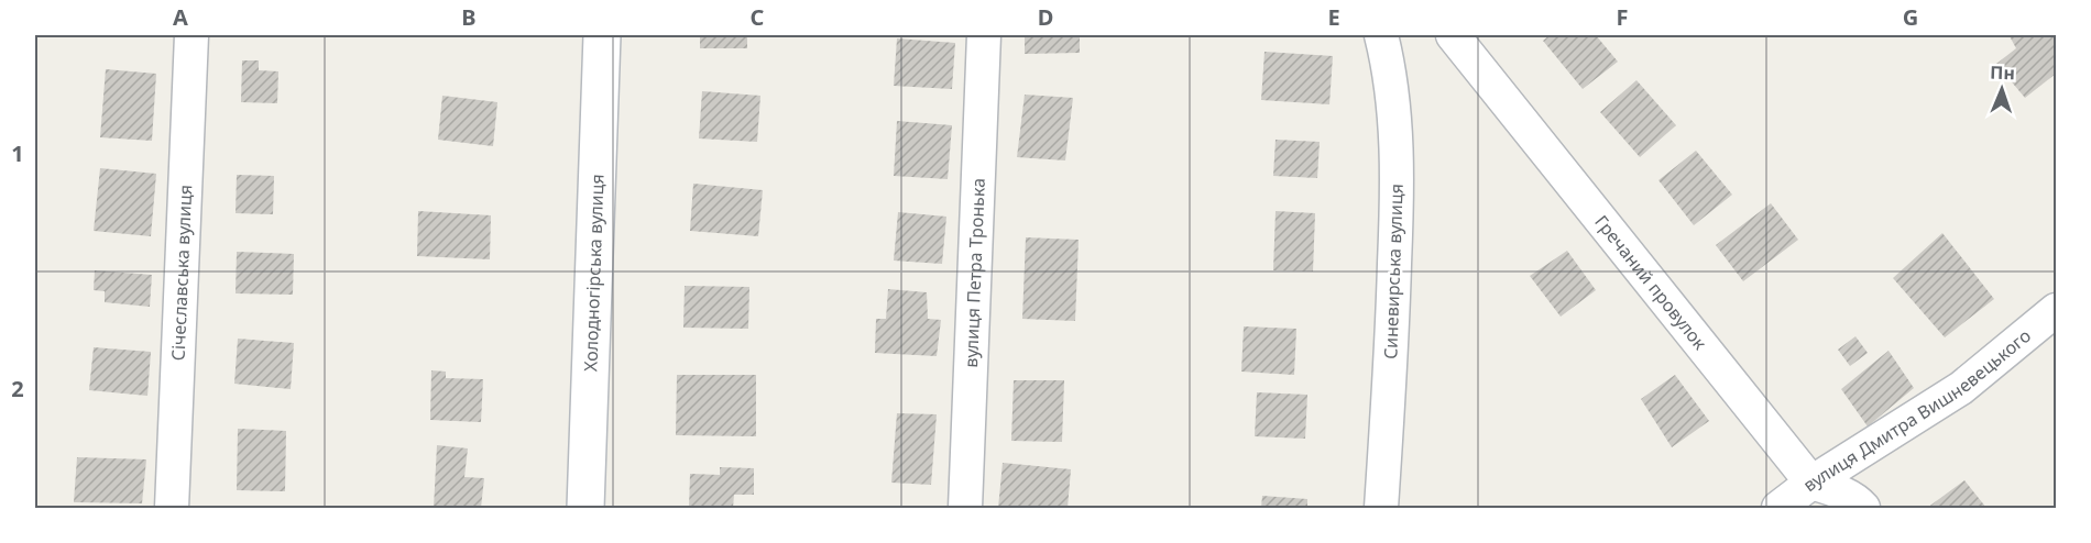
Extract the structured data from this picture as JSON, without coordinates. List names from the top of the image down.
{
  "streets": {
    "main road": ["Холодногірська вулиця"],
    "street": [
      "Січеславська вулиця",
      "вулиця Петра Тронька",
      "Синевирська вулиця",
      "Гречаний провулок",
      "вулиця Дмитра Вишневецького"
    ]
  },
  "crossings": [
    ["Гречаний провулок", "вулиця Дмитра Вишневецького"]
  ],
  "north": "top",
  "grid": {
    "columns": [
      "A",
      "B",
      "C",
      "D",
      "E",
      "F",
      "G"
    ],
    "rows": ["1", "2"]
  }
}
